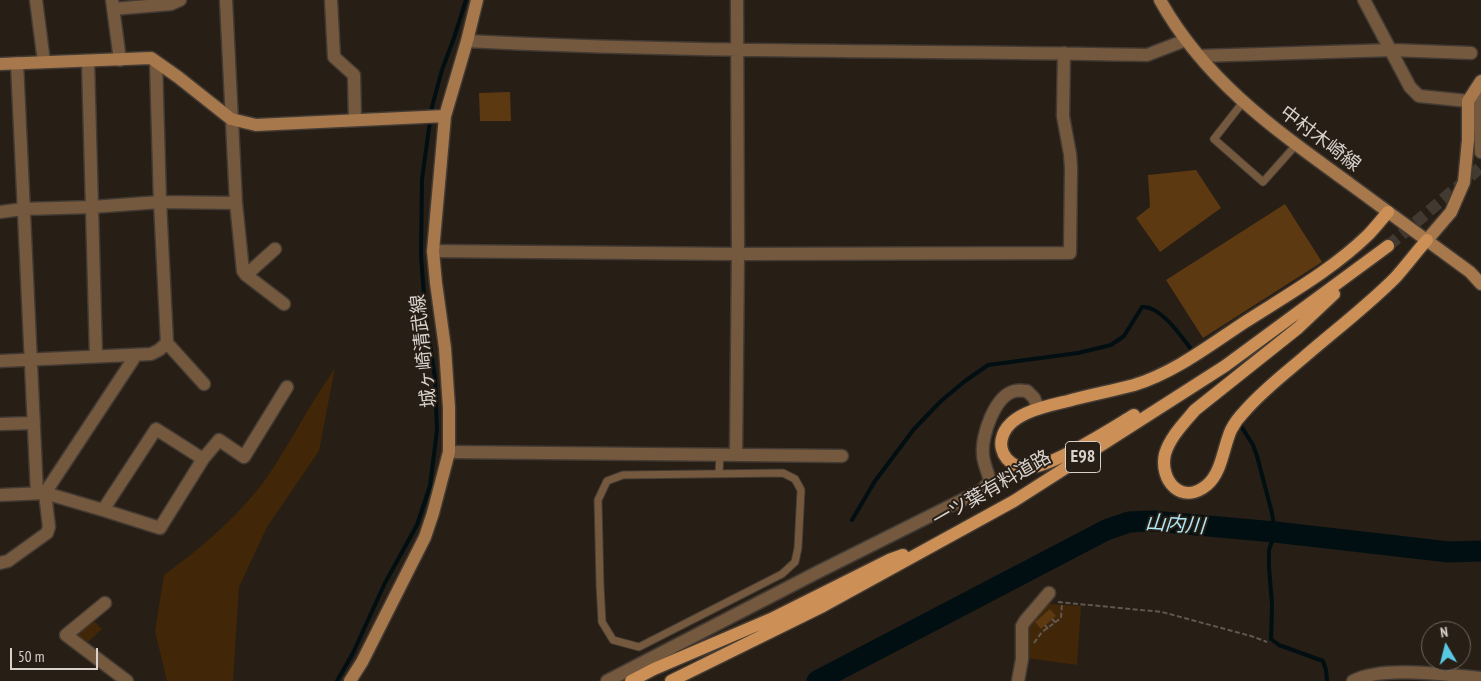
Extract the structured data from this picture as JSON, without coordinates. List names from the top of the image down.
{
  "streets": {
    "main road": [
      "中村木崎線",
      "城ヶ崎清武線",
      "E98",
      "一ツ葉有料道路"
    ]
  },
  "crossings": [
    ["中村木崎線", "一ツ葉有料道路"]
  ],
  "water": ["山内川"],
  "scale_bar": "50 m",
  "north": "top"
}
